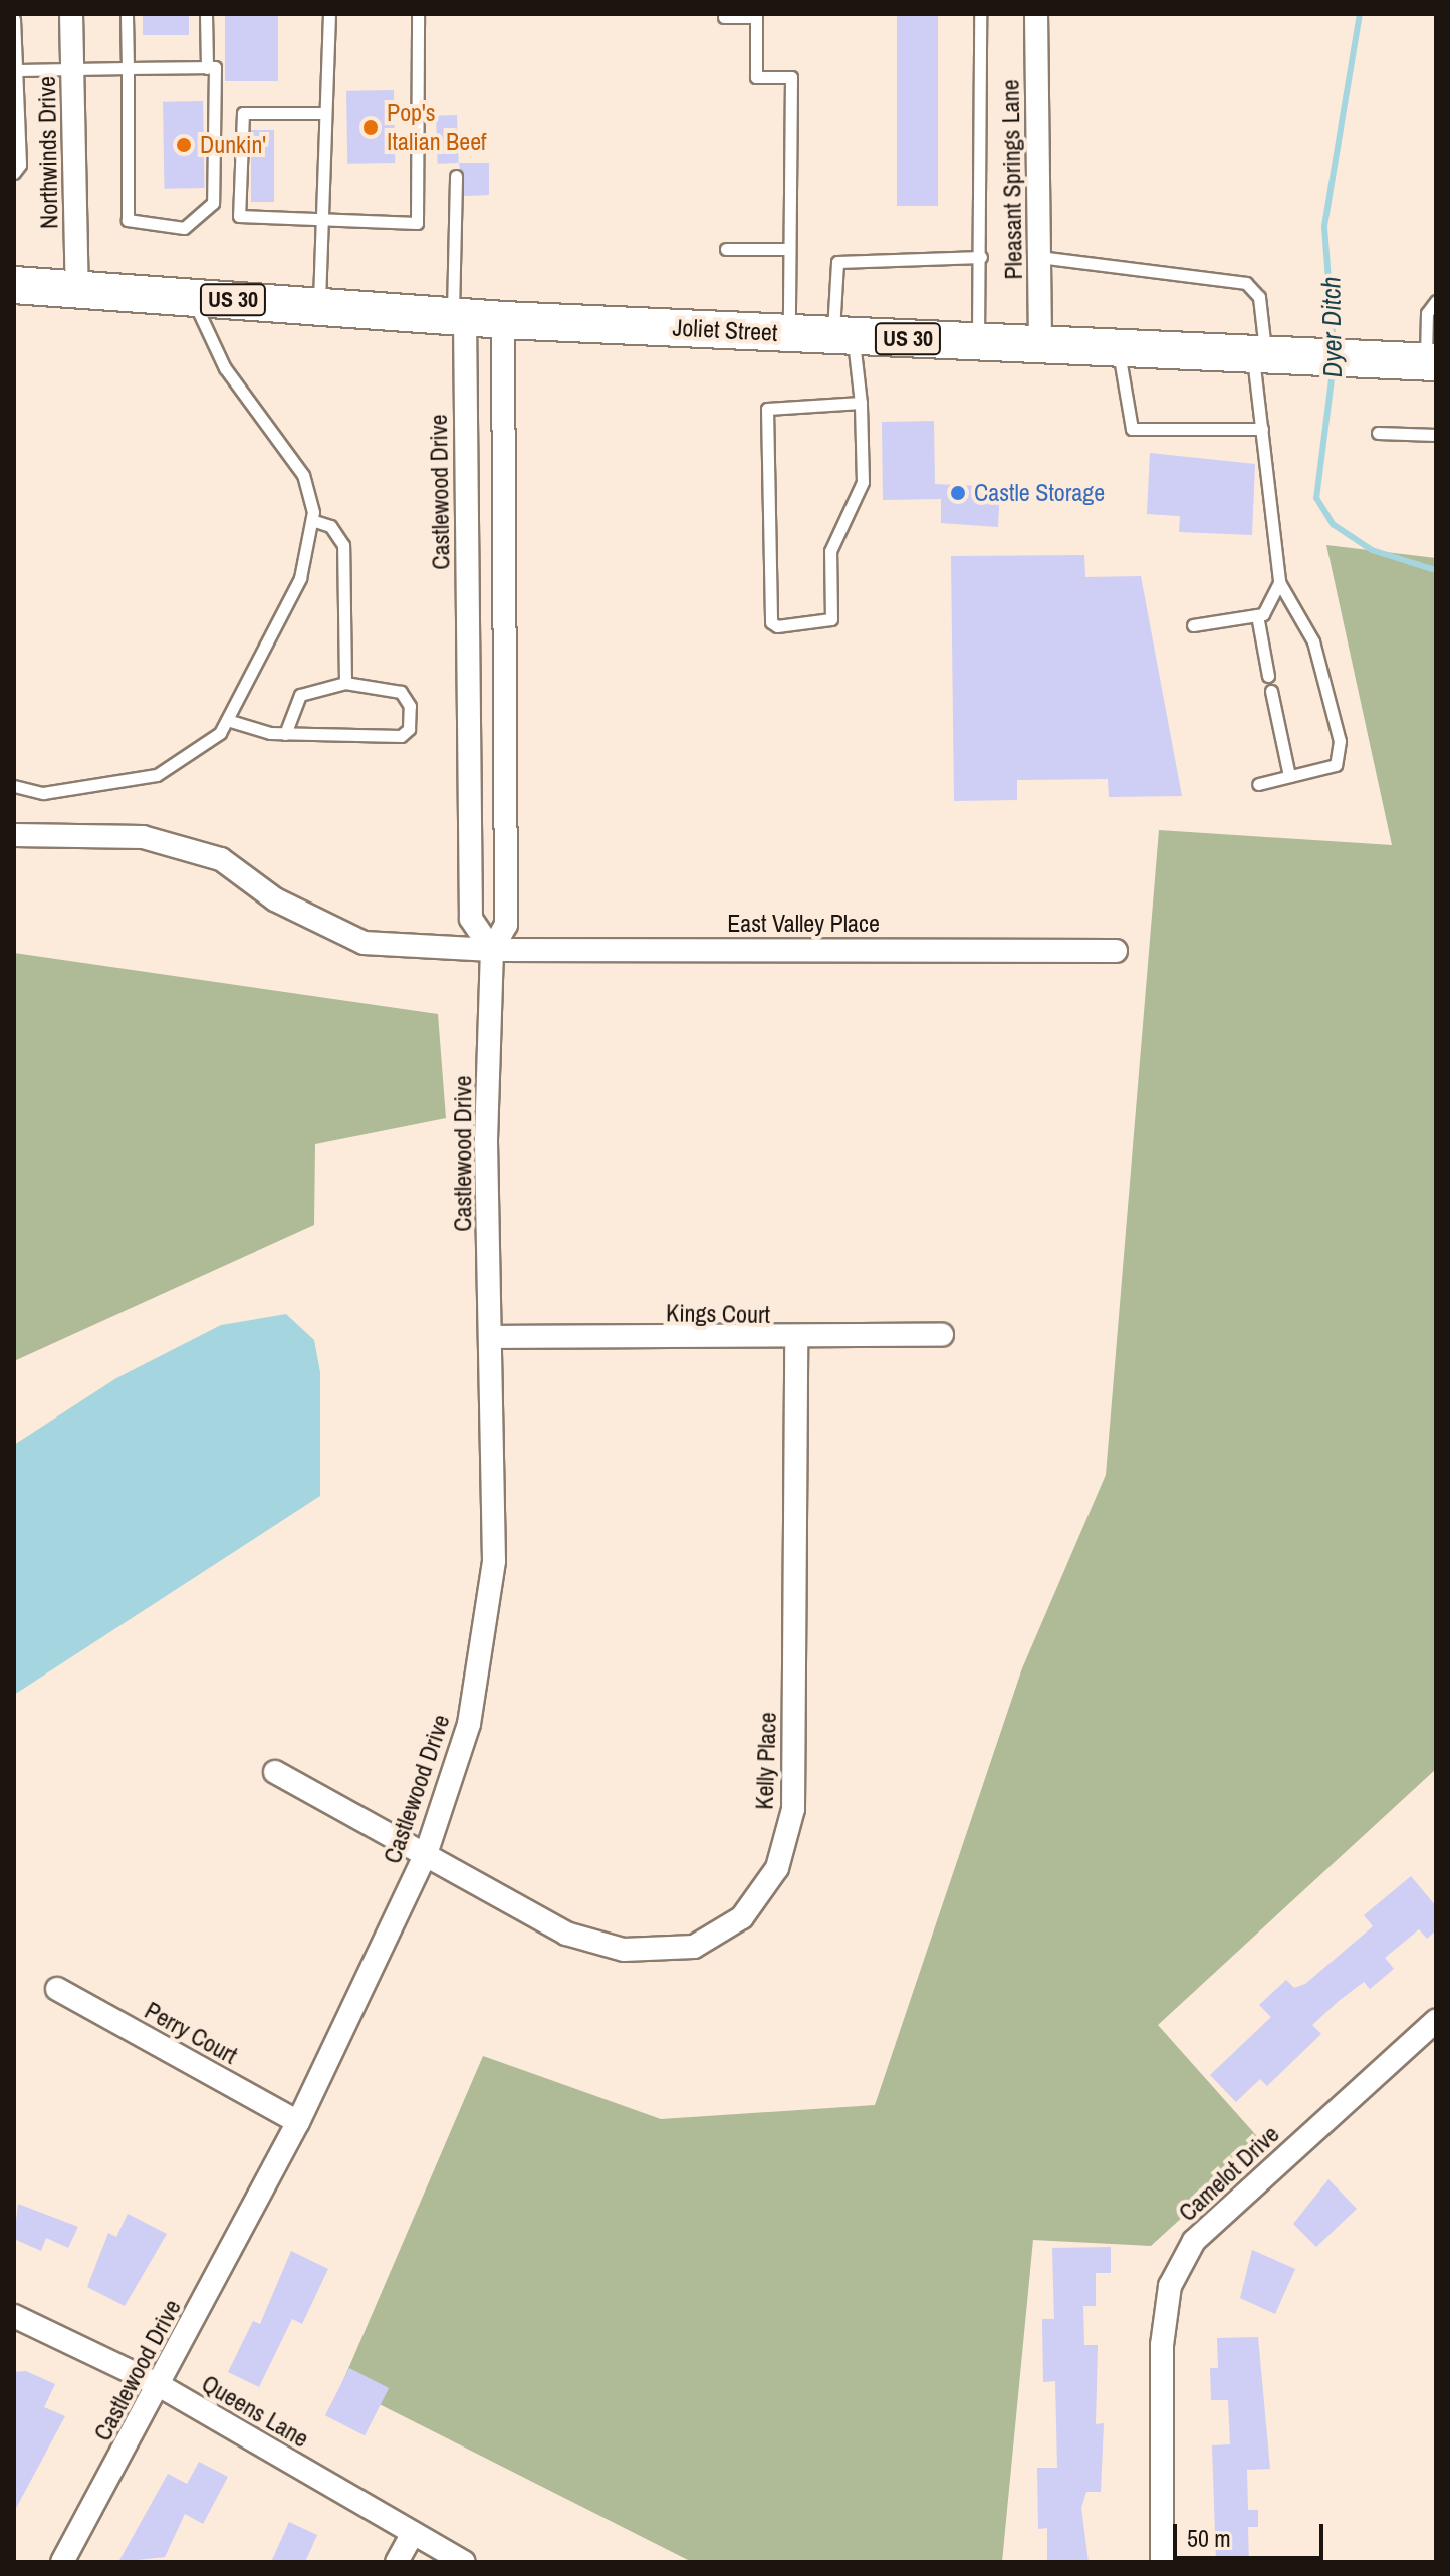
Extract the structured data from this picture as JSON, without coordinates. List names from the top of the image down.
{
  "streets": {
    "main road": ["US 30", "Joliet Street"],
    "street": [
      "Northwinds Drive",
      "Pleasant Springs Lane",
      "Castlewood Drive",
      "East Valley Place",
      "Kings Court",
      "Kelly Place",
      "Perry Court",
      "Camelot Drive",
      "Queens Lane"
    ]
  },
  "crossings": [
    ["Northwinds Drive", "Joliet Street"],
    ["Pleasant Springs Lane", "Joliet Street"],
    ["Joliet Street", "Castlewood Drive"],
    ["Castlewood Drive", "East Valley Place"],
    ["Castlewood Drive", "Kings Court"],
    ["Castlewood Drive", "Kelly Place"],
    ["Castlewood Drive", "Perry Court"],
    ["Castlewood Drive", "Queens Lane"],
    ["Kings Court", "Kelly Place"]
  ],
  "water": ["Dyer Ditch"],
  "places": ["Pop's Italian Beef", "Dunkin'", "Castle Storage"],
  "scale_bar": "50 m"
}
